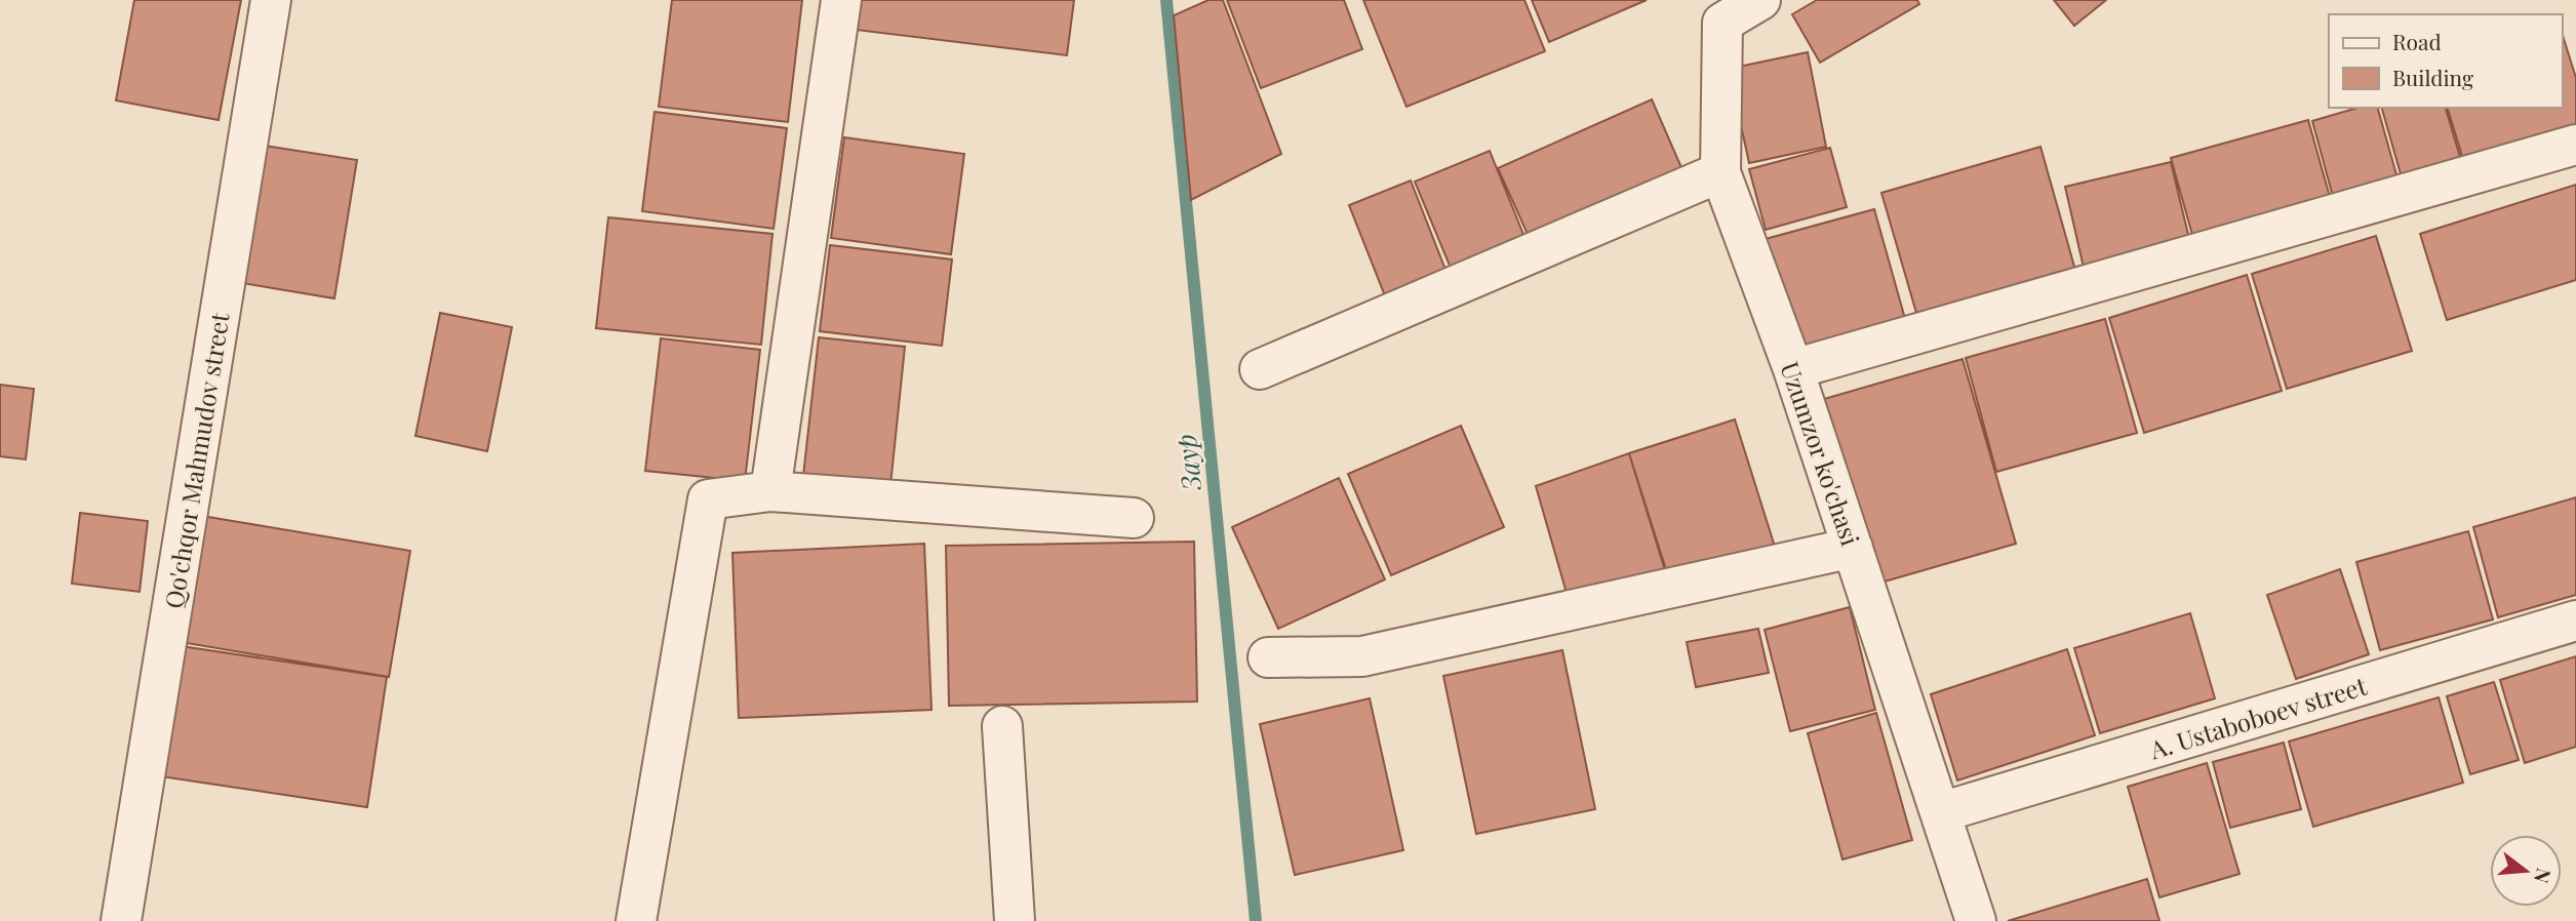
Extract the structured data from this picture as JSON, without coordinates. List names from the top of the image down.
{
  "streets": {
    "street": ["Uzumzor ko'chasi", "Qo'chqor Mahmudov street", "A. Ustaboboev street"]
  },
  "crossings": [
    ["Uzumzor ko'chasi", "A. Ustaboboev street"]
  ],
  "water": ["Заур"],
  "legend": ["Road", "Building"],
  "north": "right"
}
